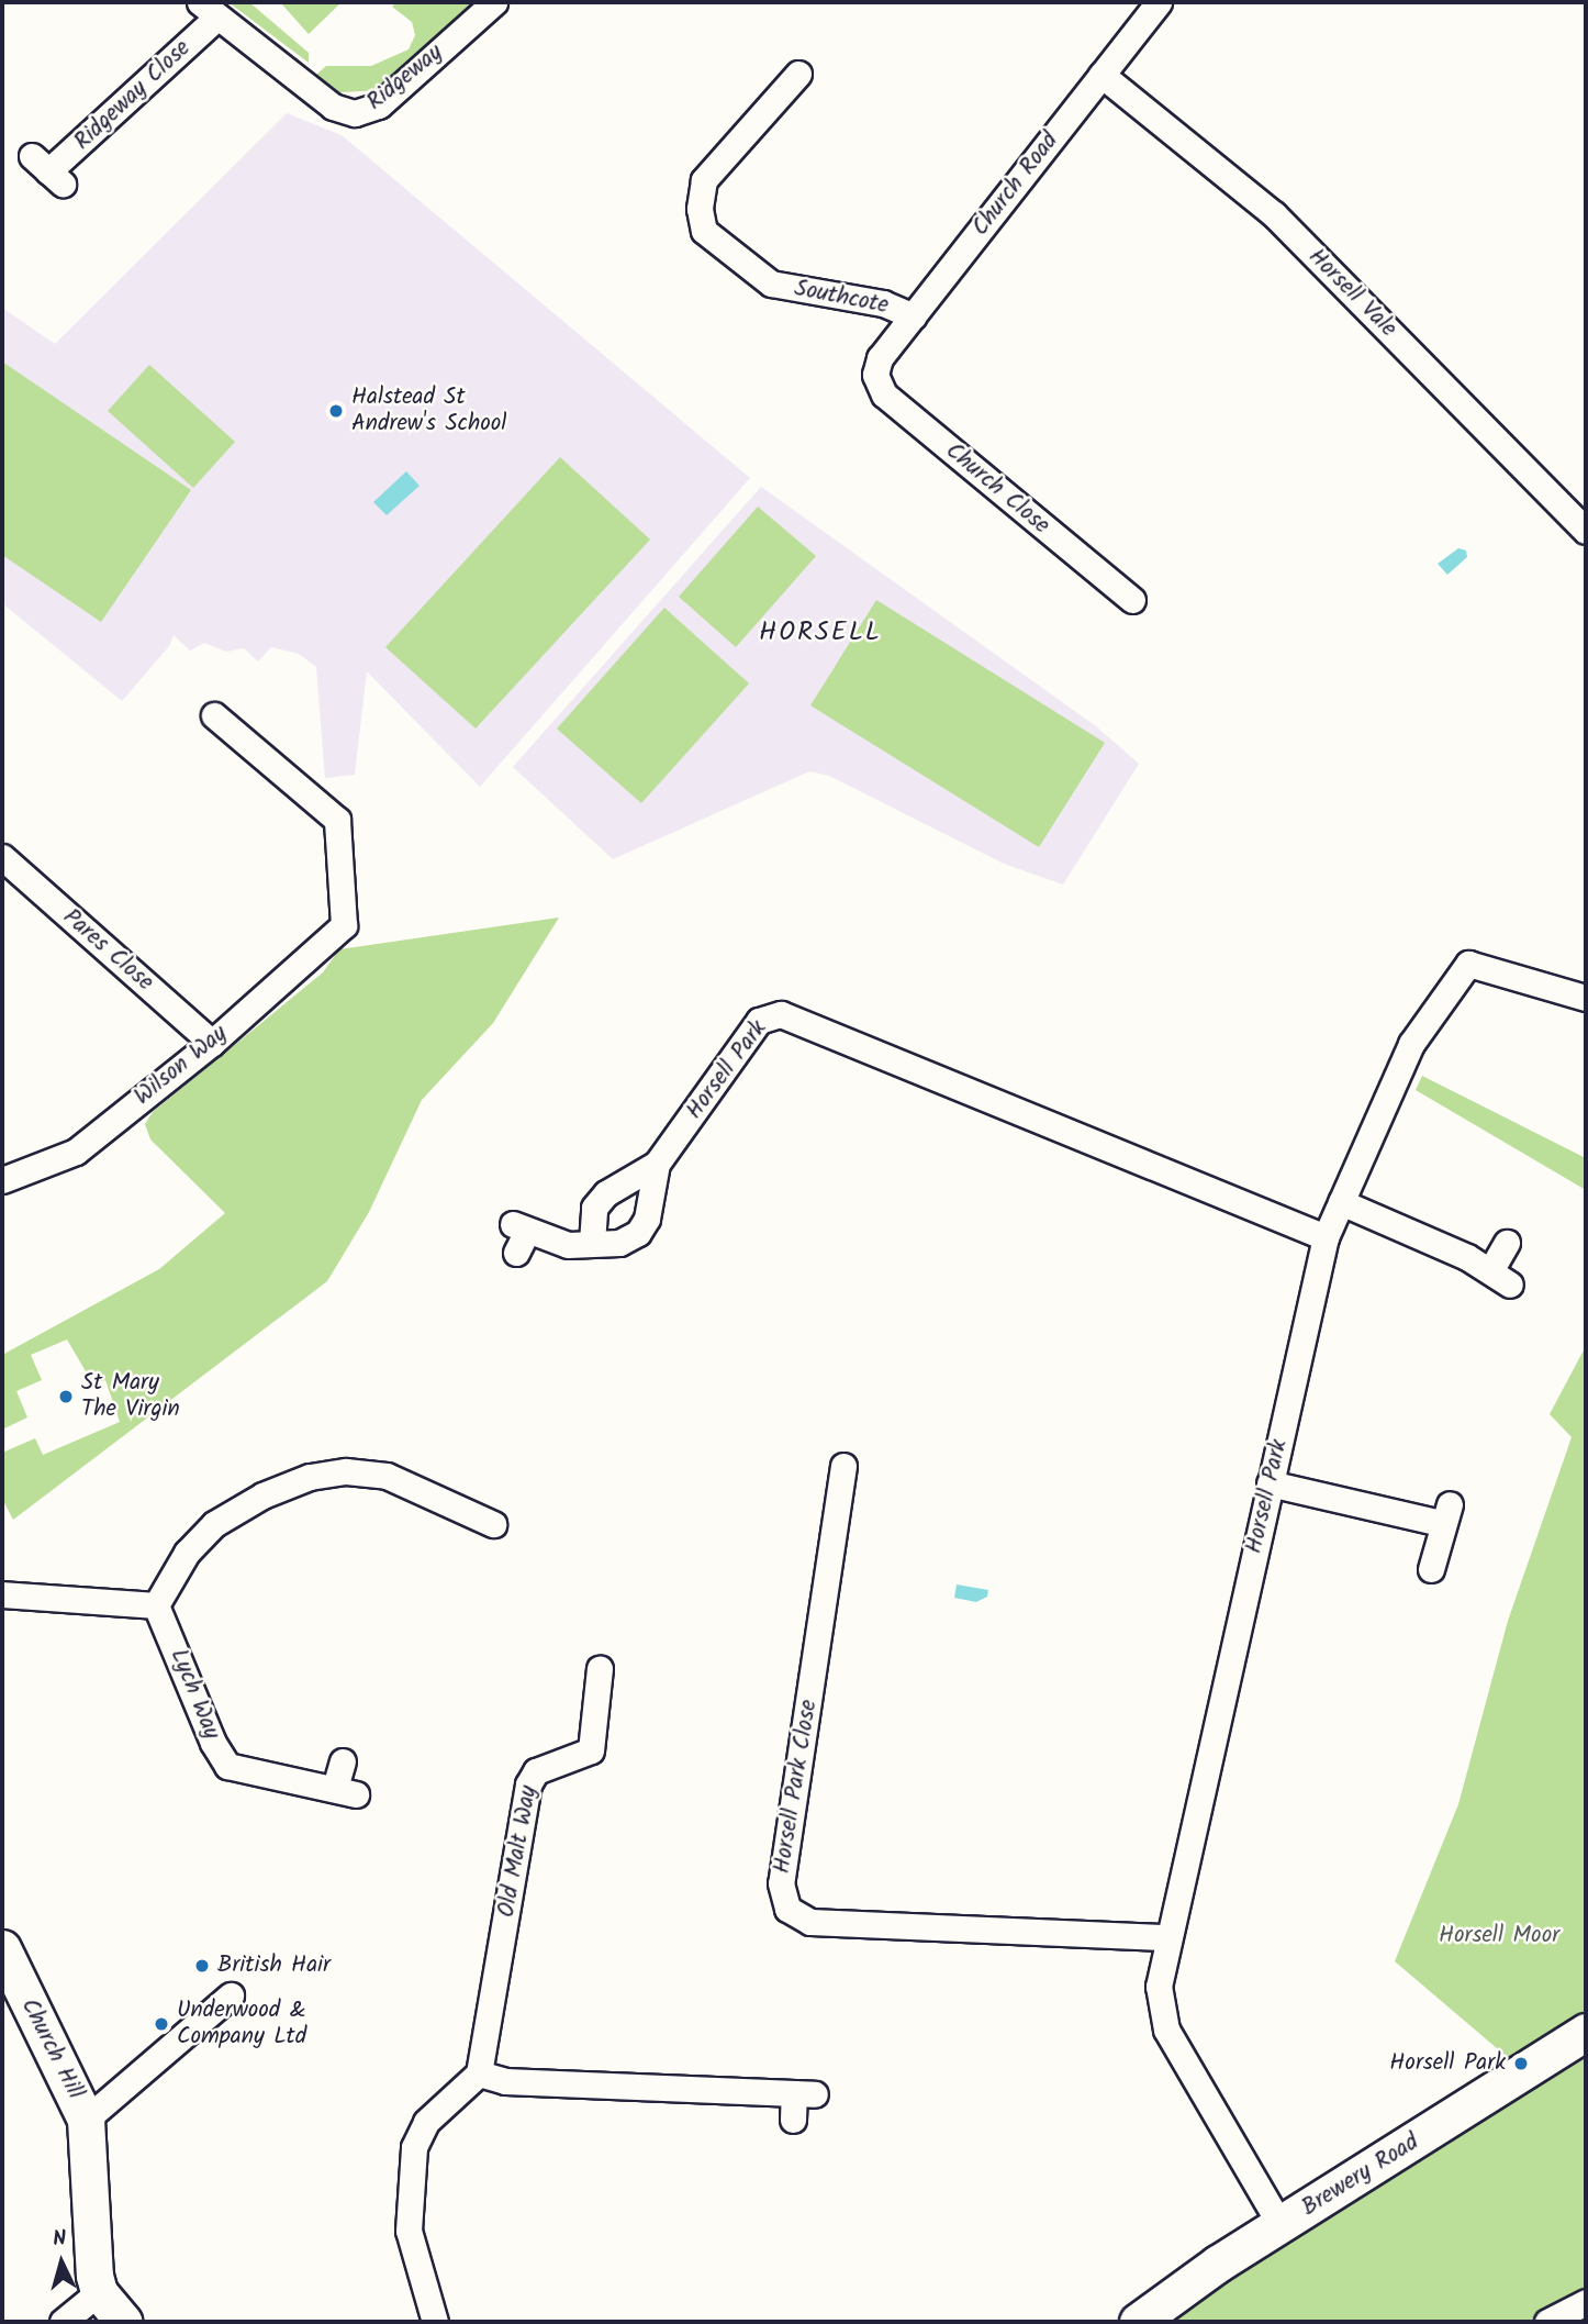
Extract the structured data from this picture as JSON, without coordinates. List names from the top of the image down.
{
  "streets": {
    "street": [
      "Ridgeway",
      "Ridgeway Close",
      "Church Road",
      "Horsell Vale",
      "Southcote",
      "Church Close",
      "Pares Close",
      "Wilson Way",
      "Horsell Park",
      "Lych Way",
      "Horsell Park Close",
      "Old Malt Way",
      "Church Hill",
      "Brewery Road"
    ]
  },
  "crossings": [
    ["Ridgeway", "Ridgeway Close"],
    ["Church Road", "Horsell Vale"],
    ["Church Road", "Southcote"],
    ["Church Road", "Church Close"],
    ["Pares Close", "Wilson Way"],
    ["Horsell Park", "Horsell Park Close"],
    ["Horsell Park", "Brewery Road"]
  ],
  "districts": ["HORSELL"],
  "parks": ["Horsell Moor"],
  "places": [
    "Halstead St Andrew's School",
    "St Mary The Virgin",
    "British Hair",
    "Underwood & Company Ltd",
    "Horsell Park"
  ],
  "north": "top"
}
